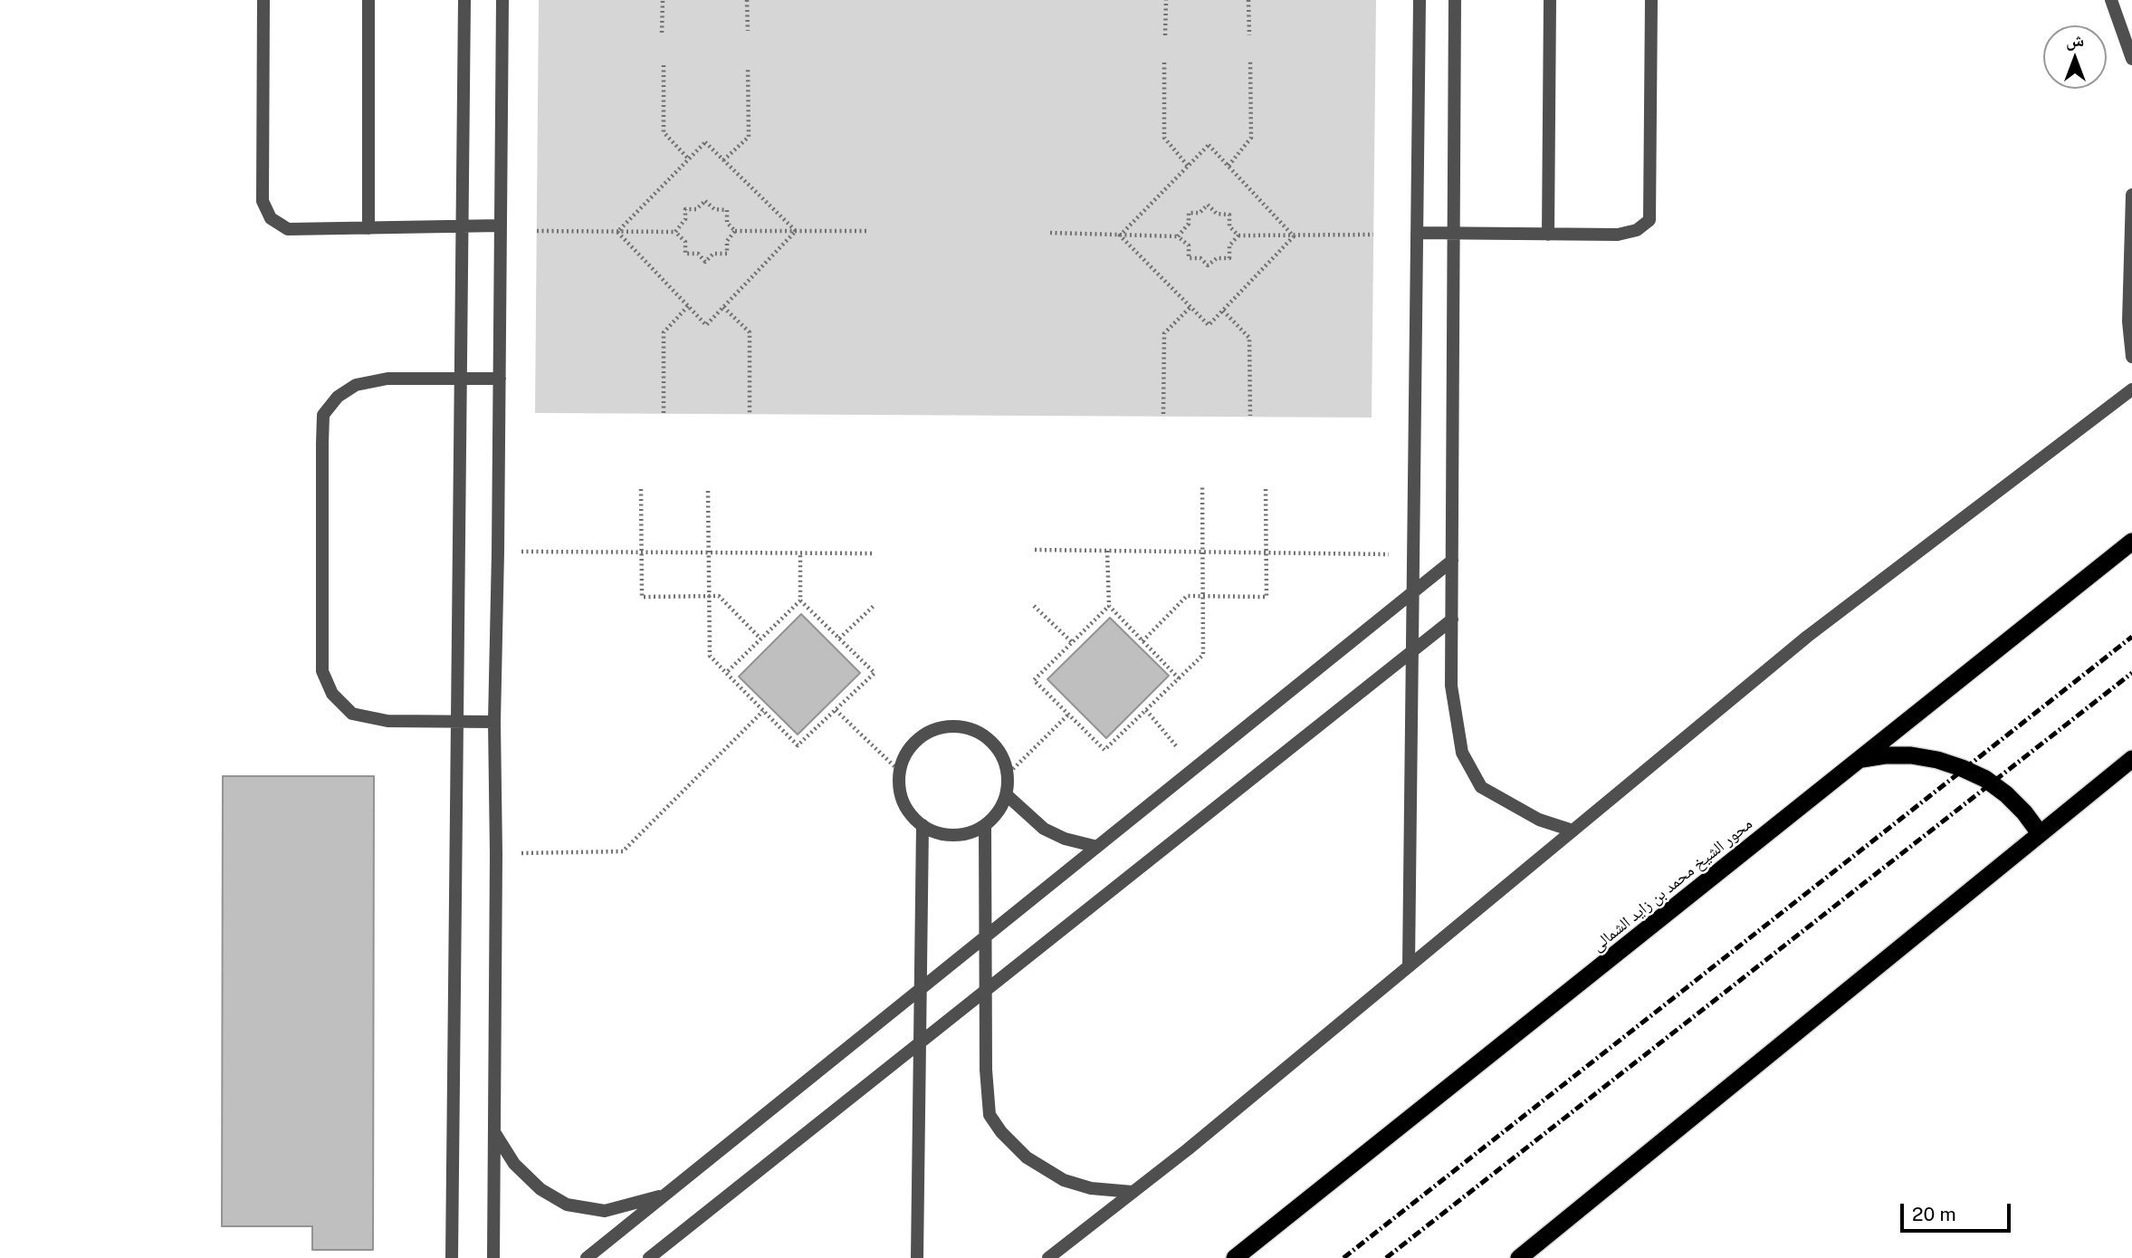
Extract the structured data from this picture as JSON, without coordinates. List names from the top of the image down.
{
  "streets": {
    "highway": ["محور الشيخ محمد بن زايد الشمالى"]
  },
  "scale_bar": "20 m",
  "north": "top"
}
